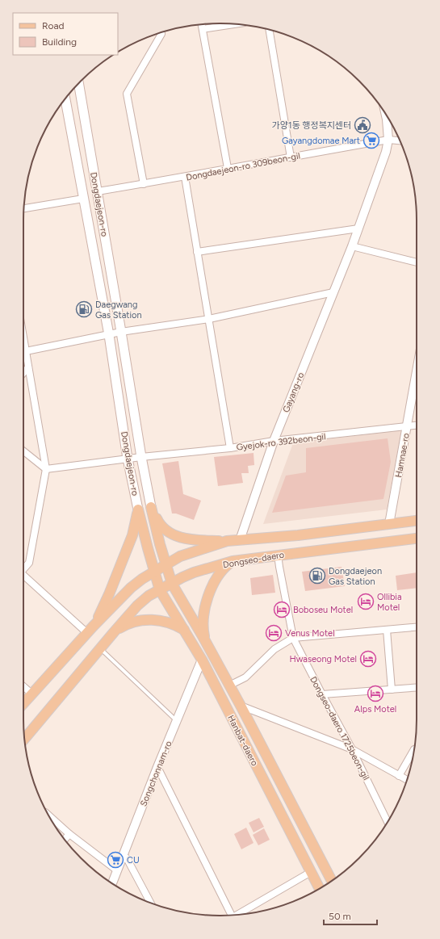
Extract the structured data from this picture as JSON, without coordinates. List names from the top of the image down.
{
  "streets": {
    "main road": ["Dongdaejeon-ro", "Dongseo-daero", "Hanbat-daero"],
    "street": [
      "Dongdaejeon-ro 309beon-gil",
      "Gayang-ro",
      "Gyejok-ro 392beon-gil",
      "Hamnae-ro",
      "Dongseo-daero 1725beon-gil",
      "Songchonnam-ro"
    ]
  },
  "crossings": [
    ["Dongdaejeon-ro 309beon-gil", "Dongdaejeon-ro"],
    ["Dongdaejeon-ro 309beon-gil", "Gayang-ro"],
    ["Dongdaejeon-ro", "Gyejok-ro 392beon-gil"],
    ["Dongdaejeon-ro", "Dongseo-daero"],
    ["Dongdaejeon-ro", "Hanbat-daero"],
    ["Gayang-ro", "Gyejok-ro 392beon-gil"],
    ["Gayang-ro", "Dongseo-daero"],
    ["Gyejok-ro 392beon-gil", "Hamnae-ro"],
    ["Hamnae-ro", "Dongseo-daero"],
    ["Dongseo-daero", "Dongseo-daero 1725beon-gil"],
    ["Dongseo-daero", "Hanbat-daero"],
    ["Dongseo-daero 1725beon-gil", "Hanbat-daero"],
    ["Hanbat-daero", "Songchonnam-ro"]
  ],
  "places": {
    "public building": ["가양1동 행정복지센터"],
    "supermarket": ["Gayangdomae Mart", "CU"],
    "fuel station": ["Daegwang Gas Station", "Dongdaejeon Gas Station"],
    "hotel": [
      "Ollibia Motel",
      "Boboseu Motel",
      "Venus Motel",
      "Hwaseong Motel",
      "Alps Motel"
    ]
  },
  "legend": ["Road", "Building"],
  "scale_bar": "50 m"
}
